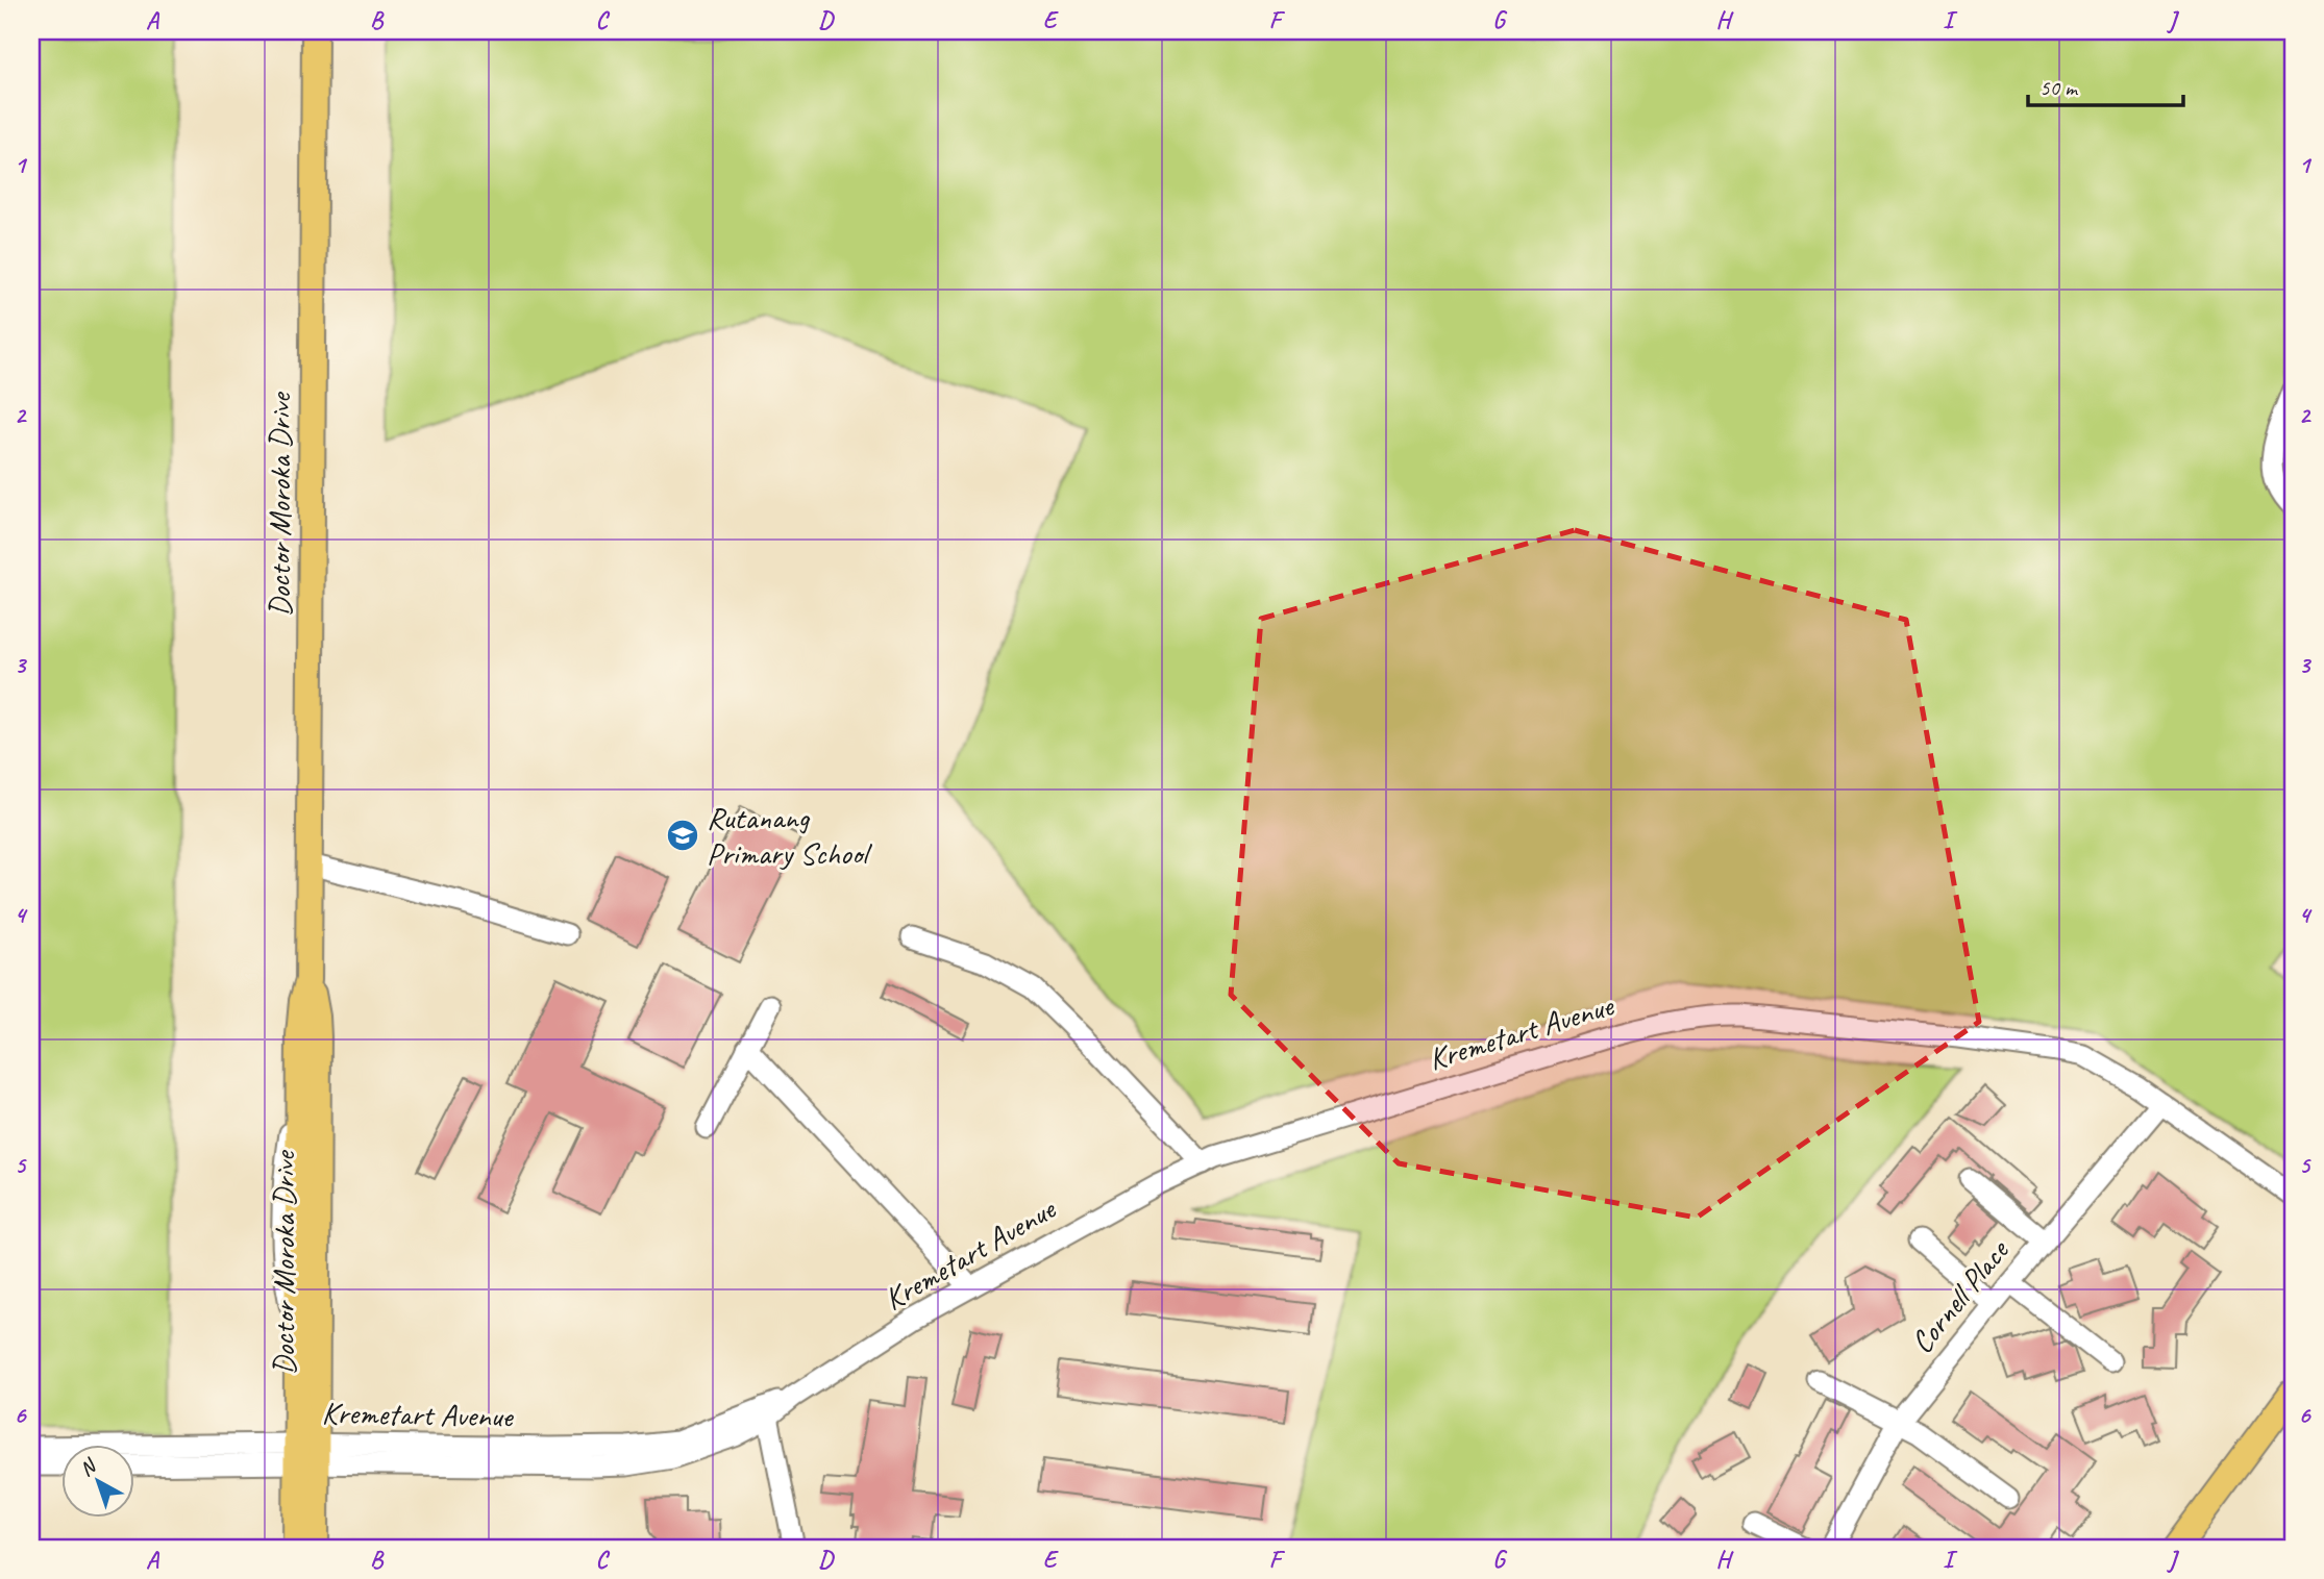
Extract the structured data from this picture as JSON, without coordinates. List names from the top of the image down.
{
  "streets": {
    "main road": ["Doctor Moroka Drive"],
    "street": ["Kremetart Avenue", "Cornell Place"]
  },
  "crossings": [
    ["Doctor Moroka Drive", "Kremetart Avenue"],
    ["Kremetart Avenue", "Cornell Place"]
  ],
  "places": {
    "school or university": ["Rutanang Primary School"]
  },
  "scale_bar": "50 m",
  "north": "top left",
  "grid": {
    "columns": [
      "A",
      "B",
      "C",
      "D",
      "E",
      "F",
      "G",
      "H",
      "I",
      "J"
    ],
    "rows": [
      "1",
      "2",
      "3",
      "4",
      "5",
      "6"
    ]
  }
}
